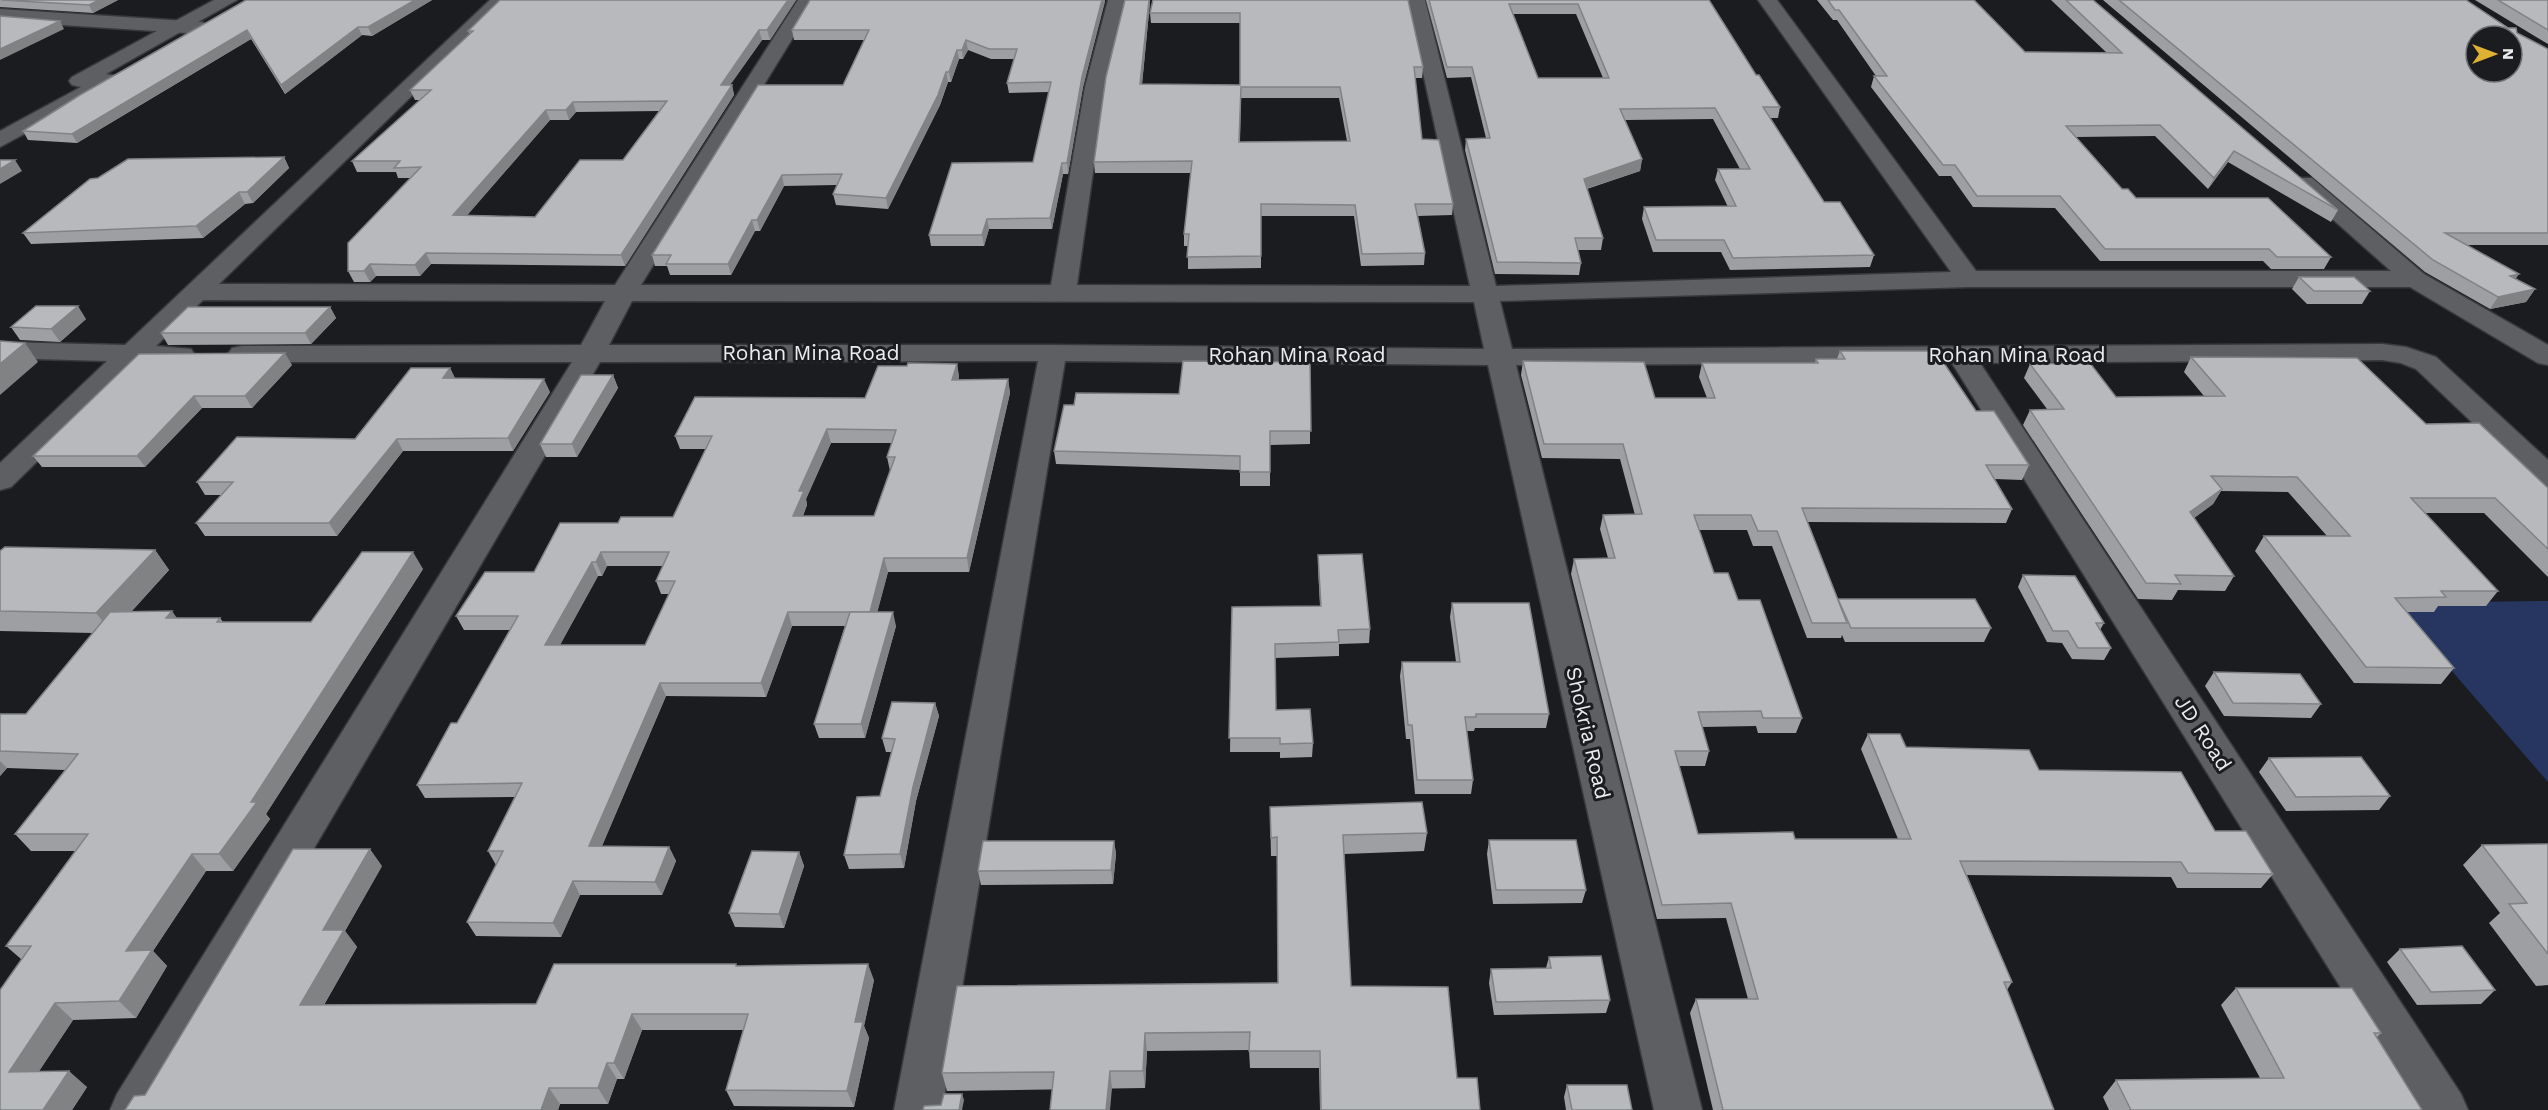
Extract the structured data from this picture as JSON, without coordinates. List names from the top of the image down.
{
  "streets": {
    "street": ["Rohan Mina Road", "Shokria Road", "JD Road"]
  },
  "crossings": [
    ["Rohan Mina Road", "Shokria Road"],
    ["Rohan Mina Road", "JD Road"]
  ],
  "north": "right"
}
